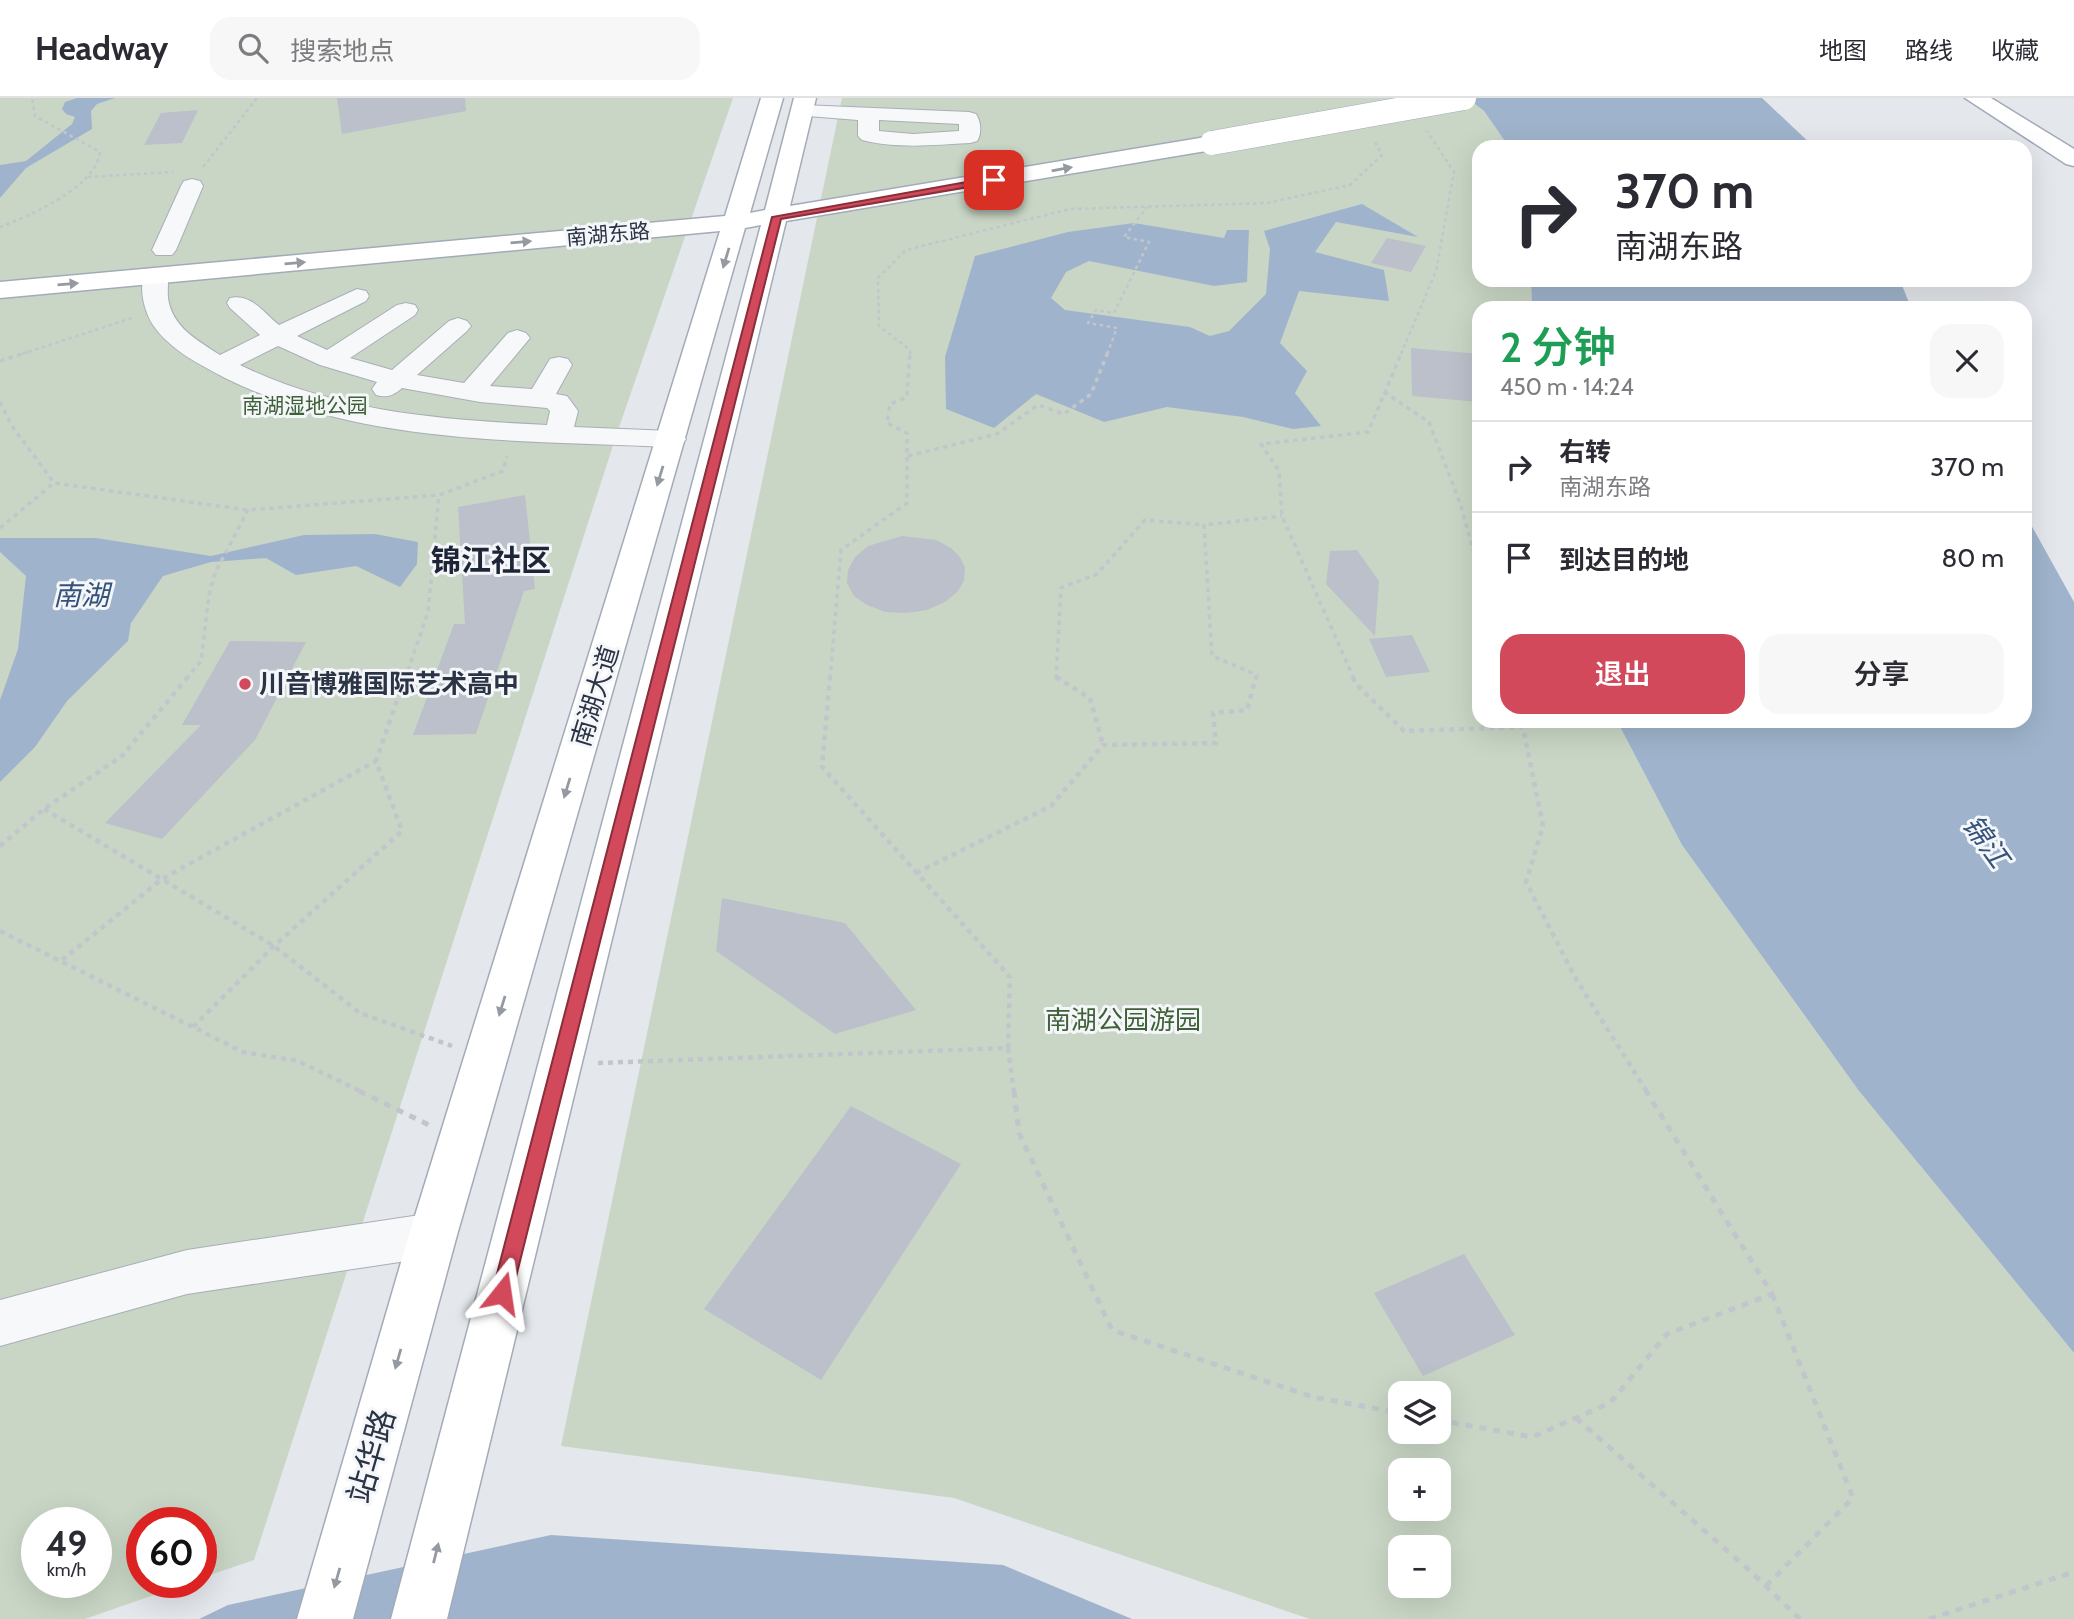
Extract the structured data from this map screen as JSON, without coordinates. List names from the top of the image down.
{
  "streets": {
    "main road": ["南湖东路", "南湖大道", "站华路"]
  },
  "crossings": [
    ["南湖东路", "南湖大道"],
    ["南湖大道", "站华路"]
  ],
  "one_way": ["南湖东路"],
  "districts": ["锦江社区"],
  "water": ["南湖", "锦江"],
  "parks": ["南湖湿地公园", "南湖公园游园"],
  "places": ["川音博雅国际艺术高中"],
  "page": {
    "header": "Headway",
    "search": "搜索地点",
    "nav": ["地图", "路线", "收藏"],
    "turn": ["370 m", "南湖东路"],
    "heading": ["2 分钟", "450 m · 14:24"],
    "list": [
      {
        "name": "右转",
        "note": "南湖东路",
        "value": "370 m"
      },
      {
        "name": "到达目的地",
        "value": "80 m"
      }
    ],
    "buttons": ["退出", "分享"],
    "map_buttons": ["+", "−"],
    "speed": "49 km/h",
    "limit": "60"
  }
}
